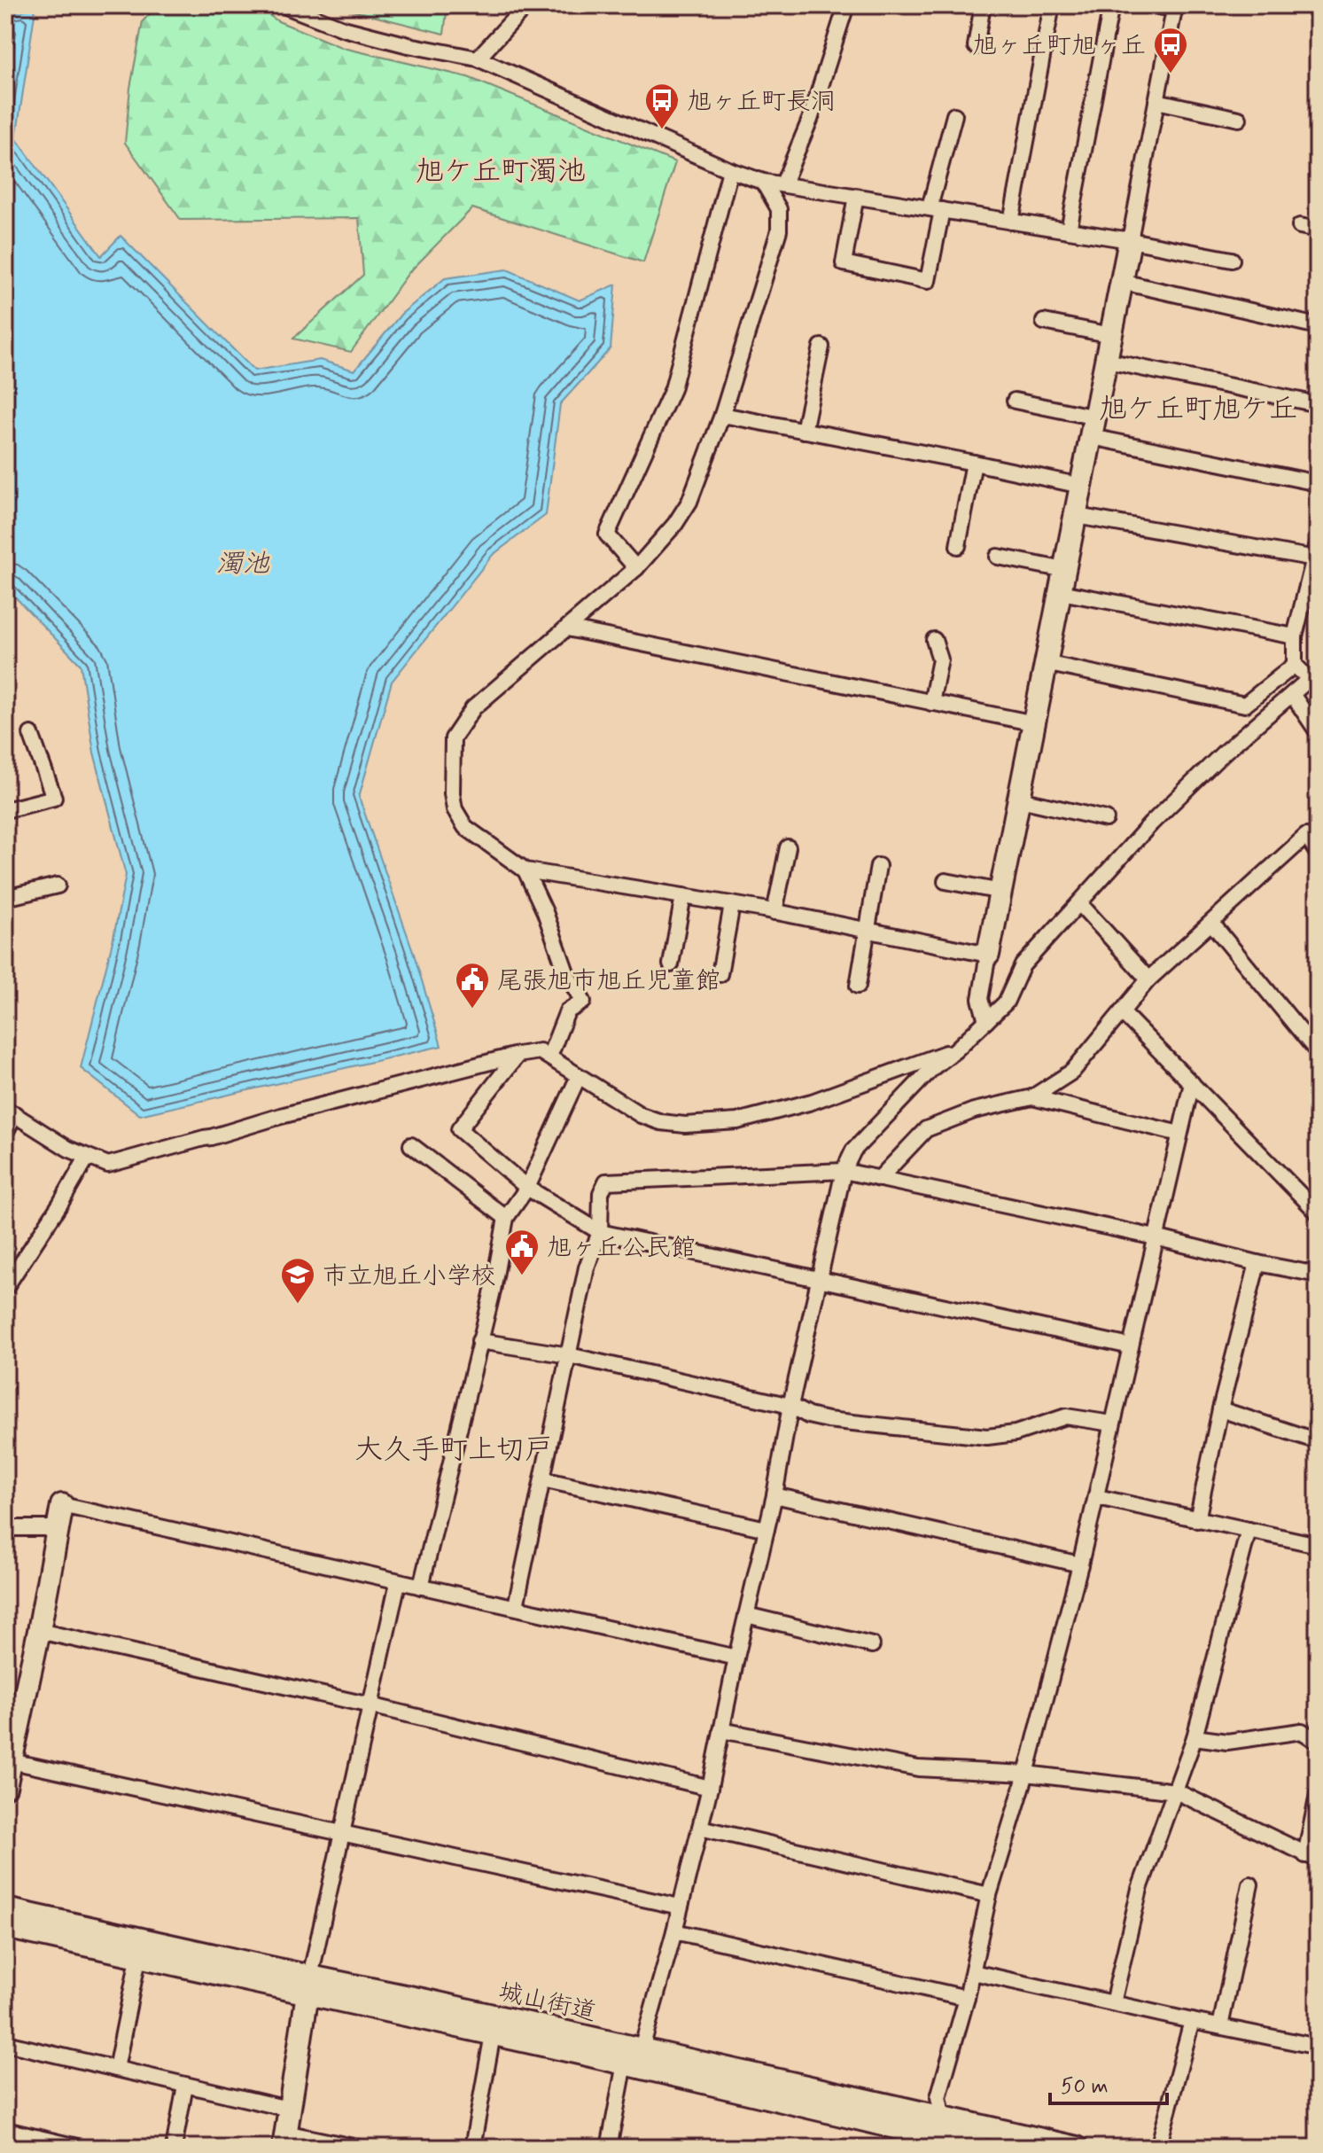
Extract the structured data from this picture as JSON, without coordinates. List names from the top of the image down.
{
  "streets": {
    "street": ["城山街道"]
  },
  "districts": ["旭ケ丘町濁池", "旭ケ丘町旭ケ丘", "大久手町上切戸"],
  "water": ["濁池"],
  "places": {
    "bus stop": ["旭ヶ丘町旭ヶ丘", "旭ヶ丘町長洞"],
    "public building": ["尾張旭市旭丘児童館", "旭ヶ丘公民館"],
    "school or university": ["市立旭丘小学校"]
  },
  "scale_bar": "50 m"
}
